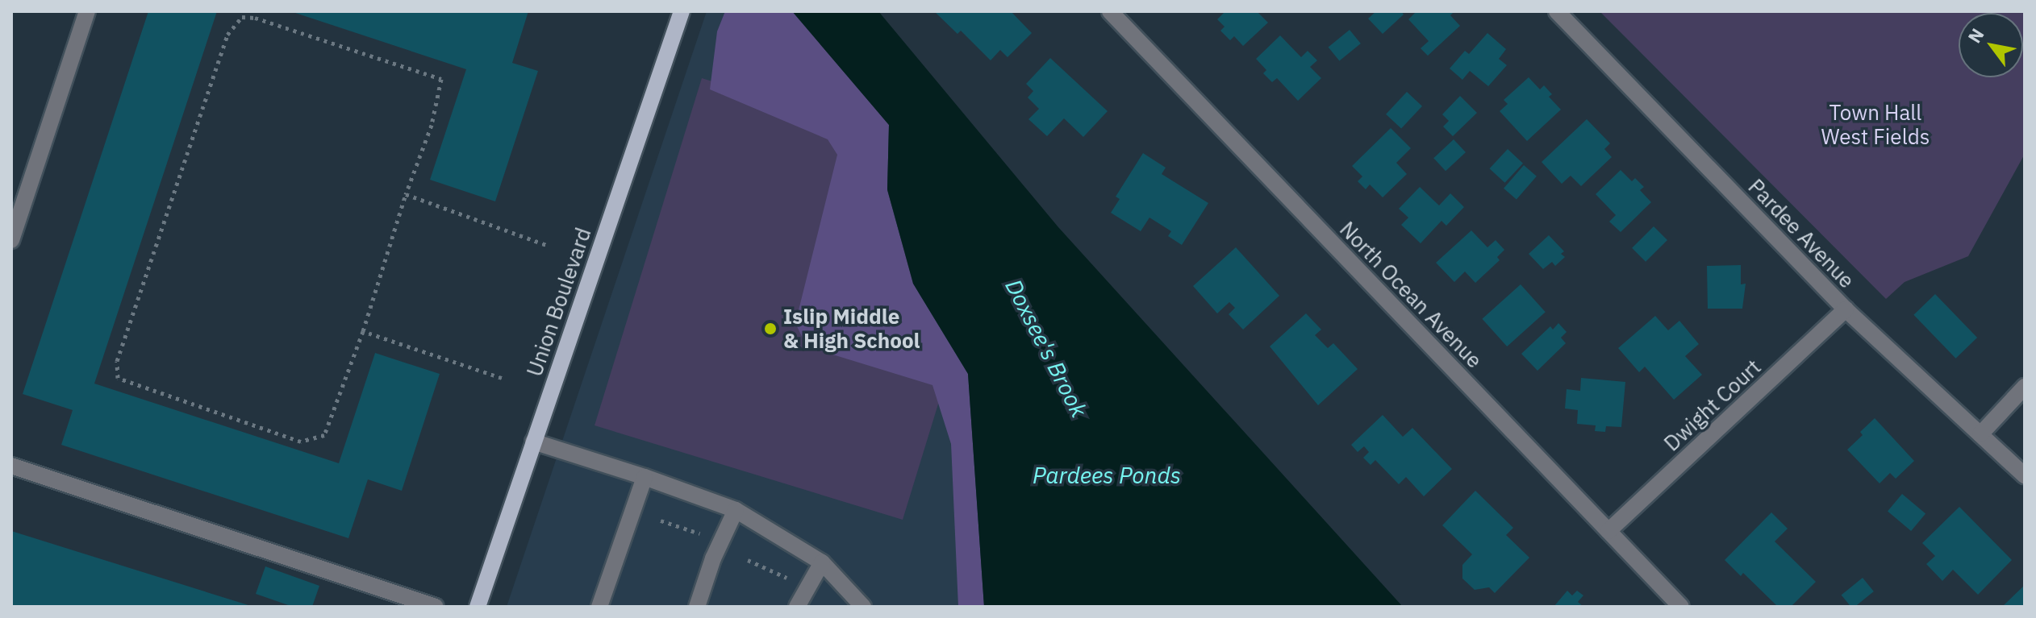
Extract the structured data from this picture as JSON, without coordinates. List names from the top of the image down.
{
  "streets": {
    "main road": ["Union Boulevard"],
    "street": ["Pardee Avenue", "North Ocean Avenue", "Dwight Court"]
  },
  "crossings": [
    ["Pardee Avenue", "Dwight Court"],
    ["North Ocean Avenue", "Dwight Court"]
  ],
  "water": ["Doxsee's Brook", "Pardees Ponds"],
  "parks": ["Town Hall West Fields"],
  "places": ["Islip Middle & High School"],
  "north": "top left"
}
